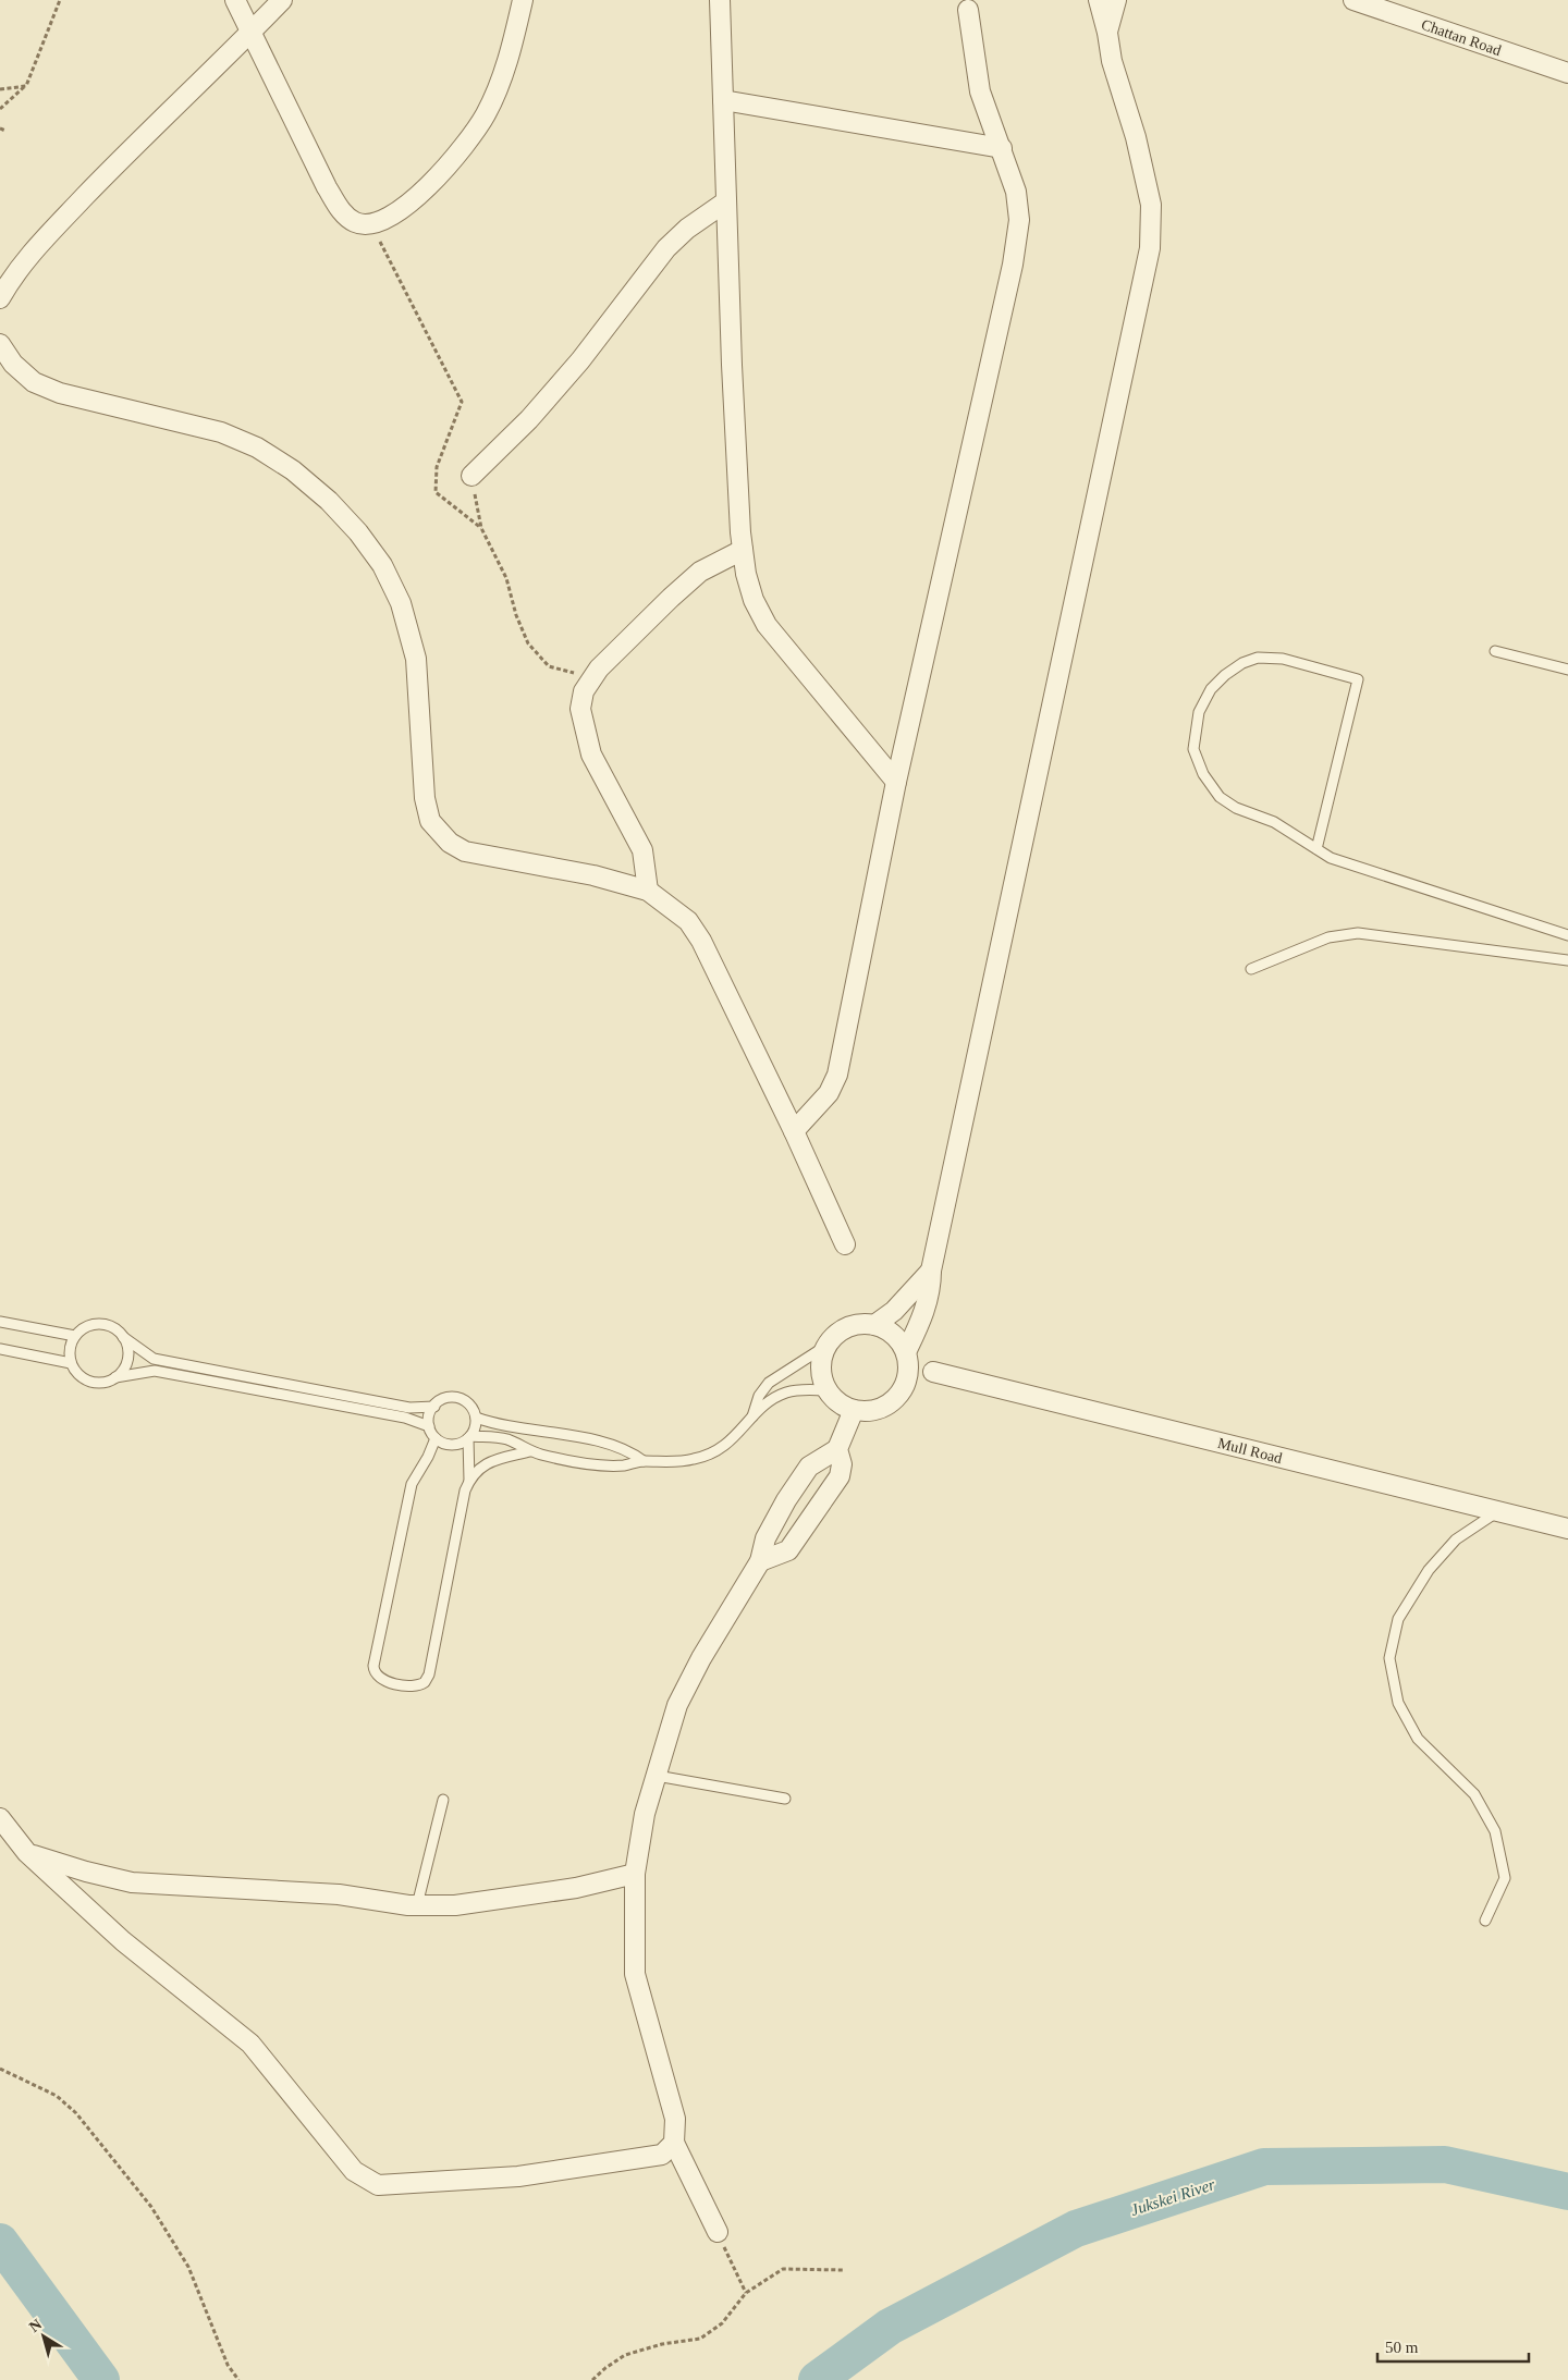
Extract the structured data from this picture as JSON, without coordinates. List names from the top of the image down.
{
  "streets": {
    "street": ["Chattan Road", "Mull Road"]
  },
  "water": ["Jukskei River"],
  "scale_bar": "50 m",
  "north": "top left"
}
